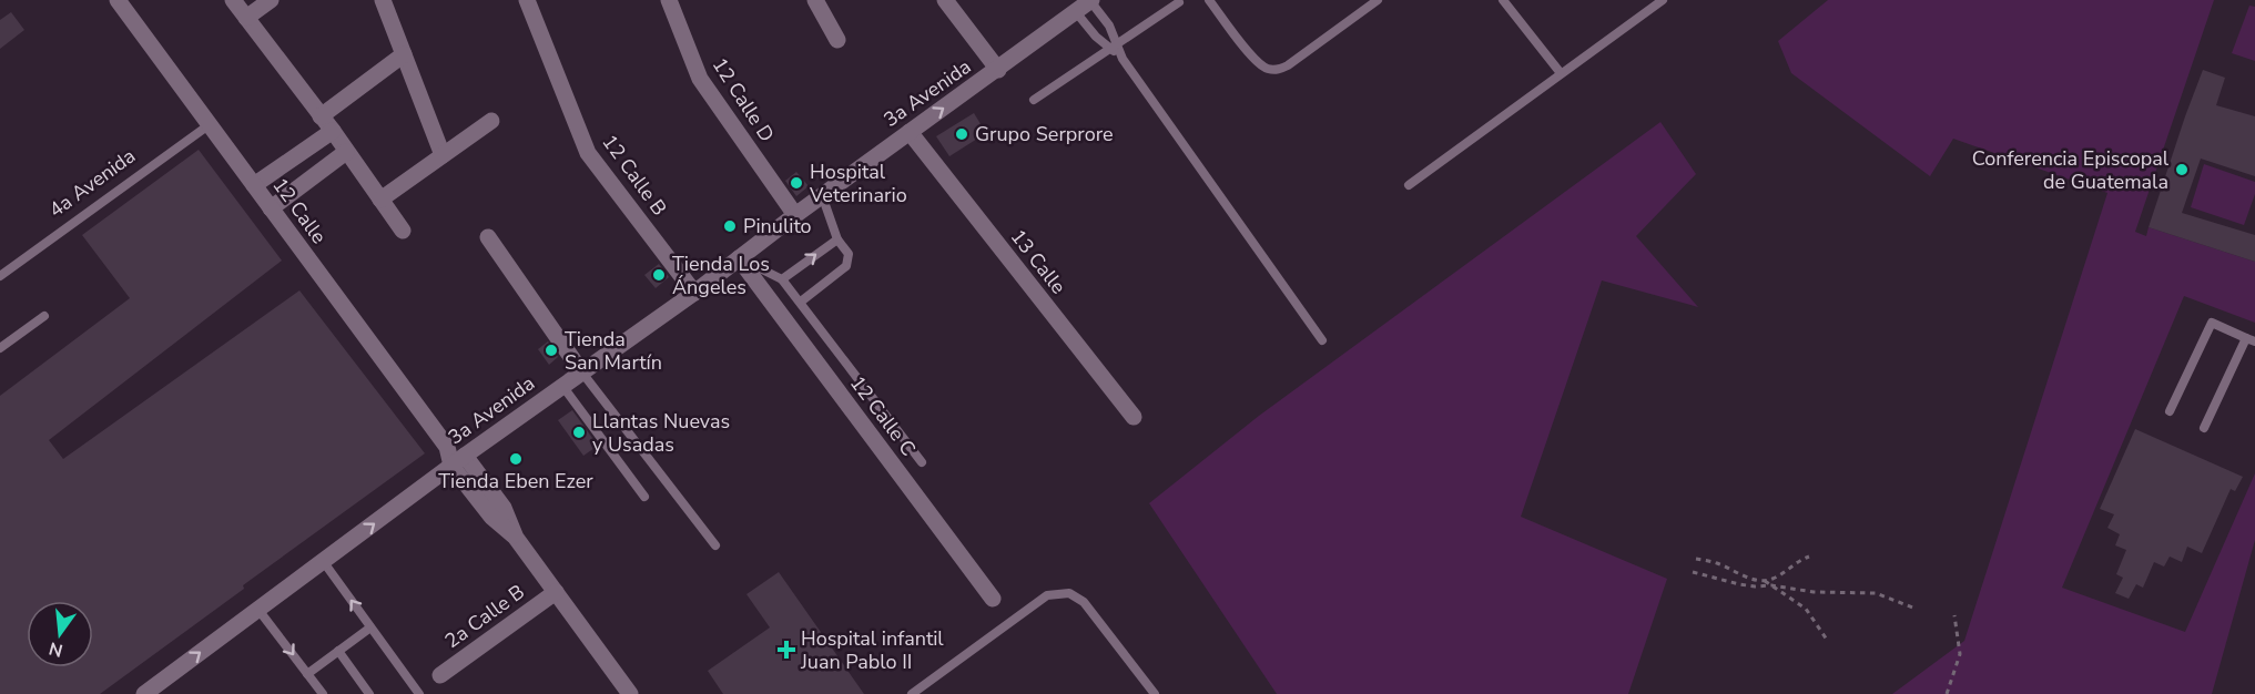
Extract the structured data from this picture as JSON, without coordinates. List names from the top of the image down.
{
  "streets": {
    "street": [
      "3a Avenida",
      "12 Calle D",
      "12 Calle B",
      "12 Calle",
      "13 Calle",
      "12 Calle C",
      "2a Calle B"
    ],
    "lane": ["4a Avenida"]
  },
  "crossings": [
    ["3a Avenida", "12 Calle D"],
    ["3a Avenida", "12 Calle B"],
    ["3a Avenida", "12 Calle"],
    ["3a Avenida", "13 Calle"],
    ["3a Avenida", "12 Calle C"],
    ["4a Avenida", "12 Calle"],
    ["12 Calle", "2a Calle B"]
  ],
  "one_way": ["3a Avenida"],
  "places": {
    "other": [
      "Grupo Serprore",
      "Conferencia Episcopal de Guatemala",
      "Hospital Veterinario",
      "Pinulito",
      "Tienda Los Ángeles",
      "Tienda San Martín",
      "Llantas Nuevas y Usadas",
      "Tienda Eben Ezer"
    ],
    "health": ["Hospital infantil Juan Pablo II"]
  },
  "north": "bottom"
}
